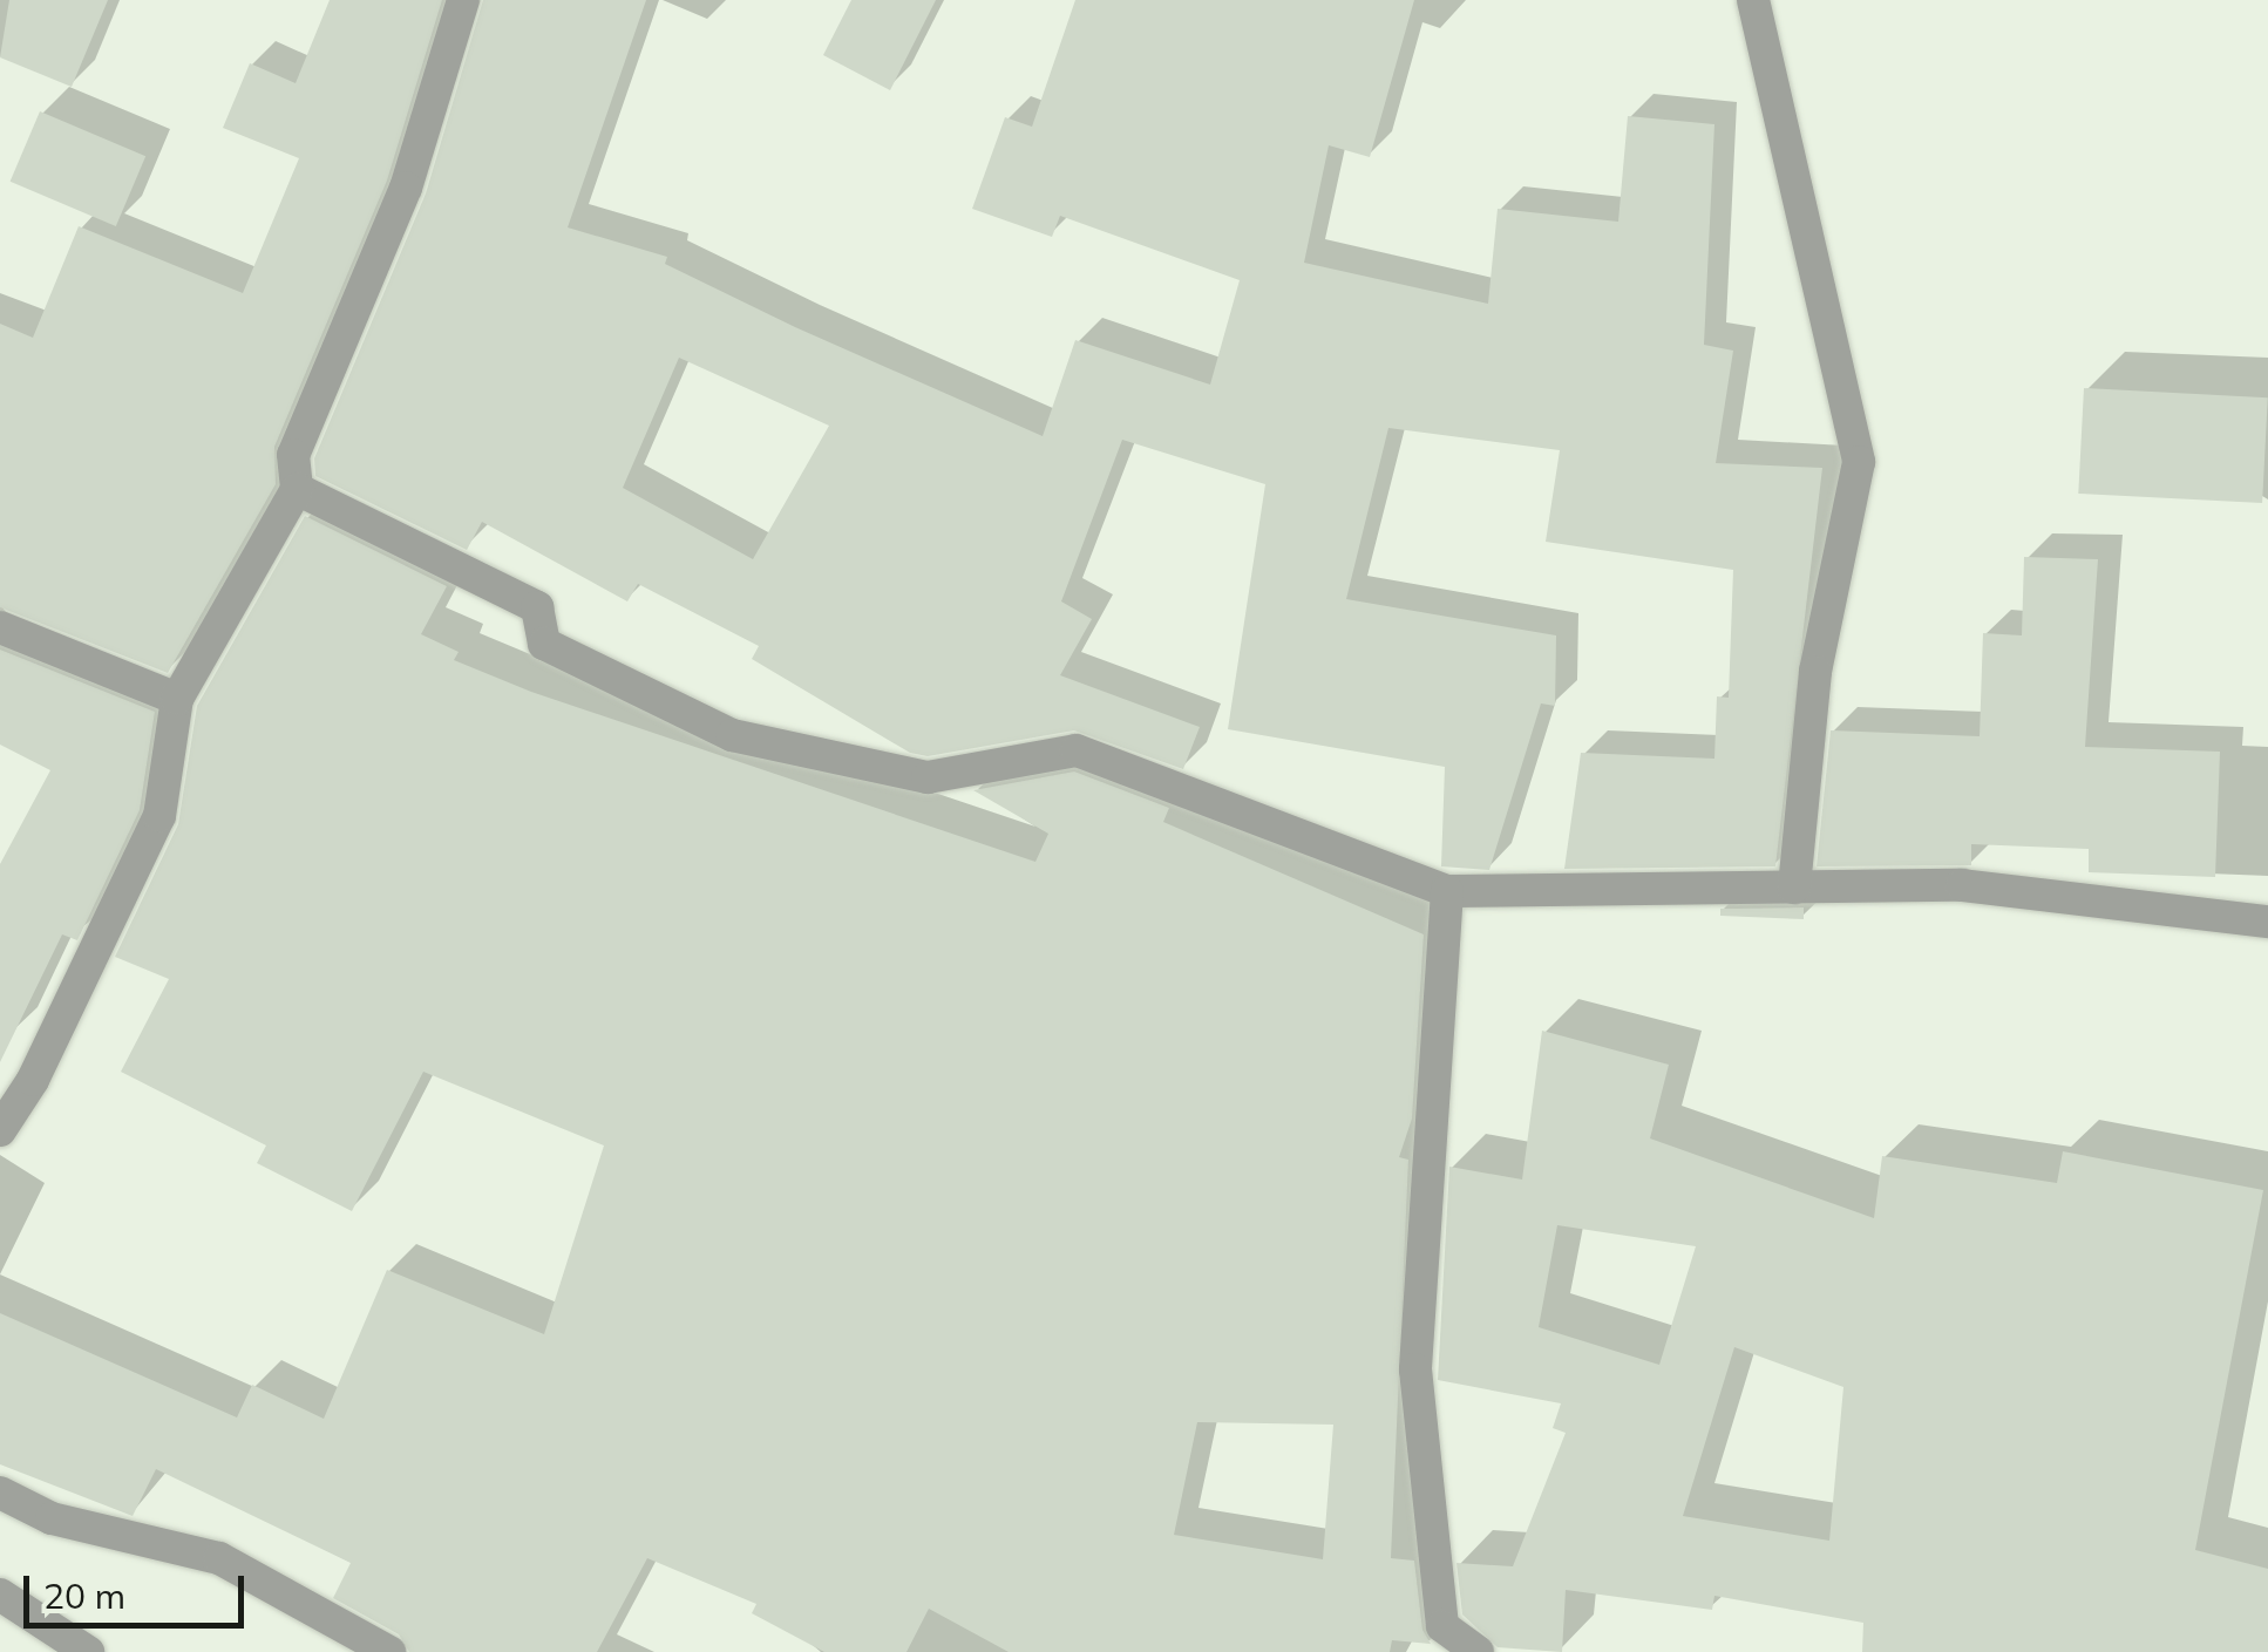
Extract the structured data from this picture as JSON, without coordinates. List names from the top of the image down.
{
  "scale_bar": "20 m"
}
